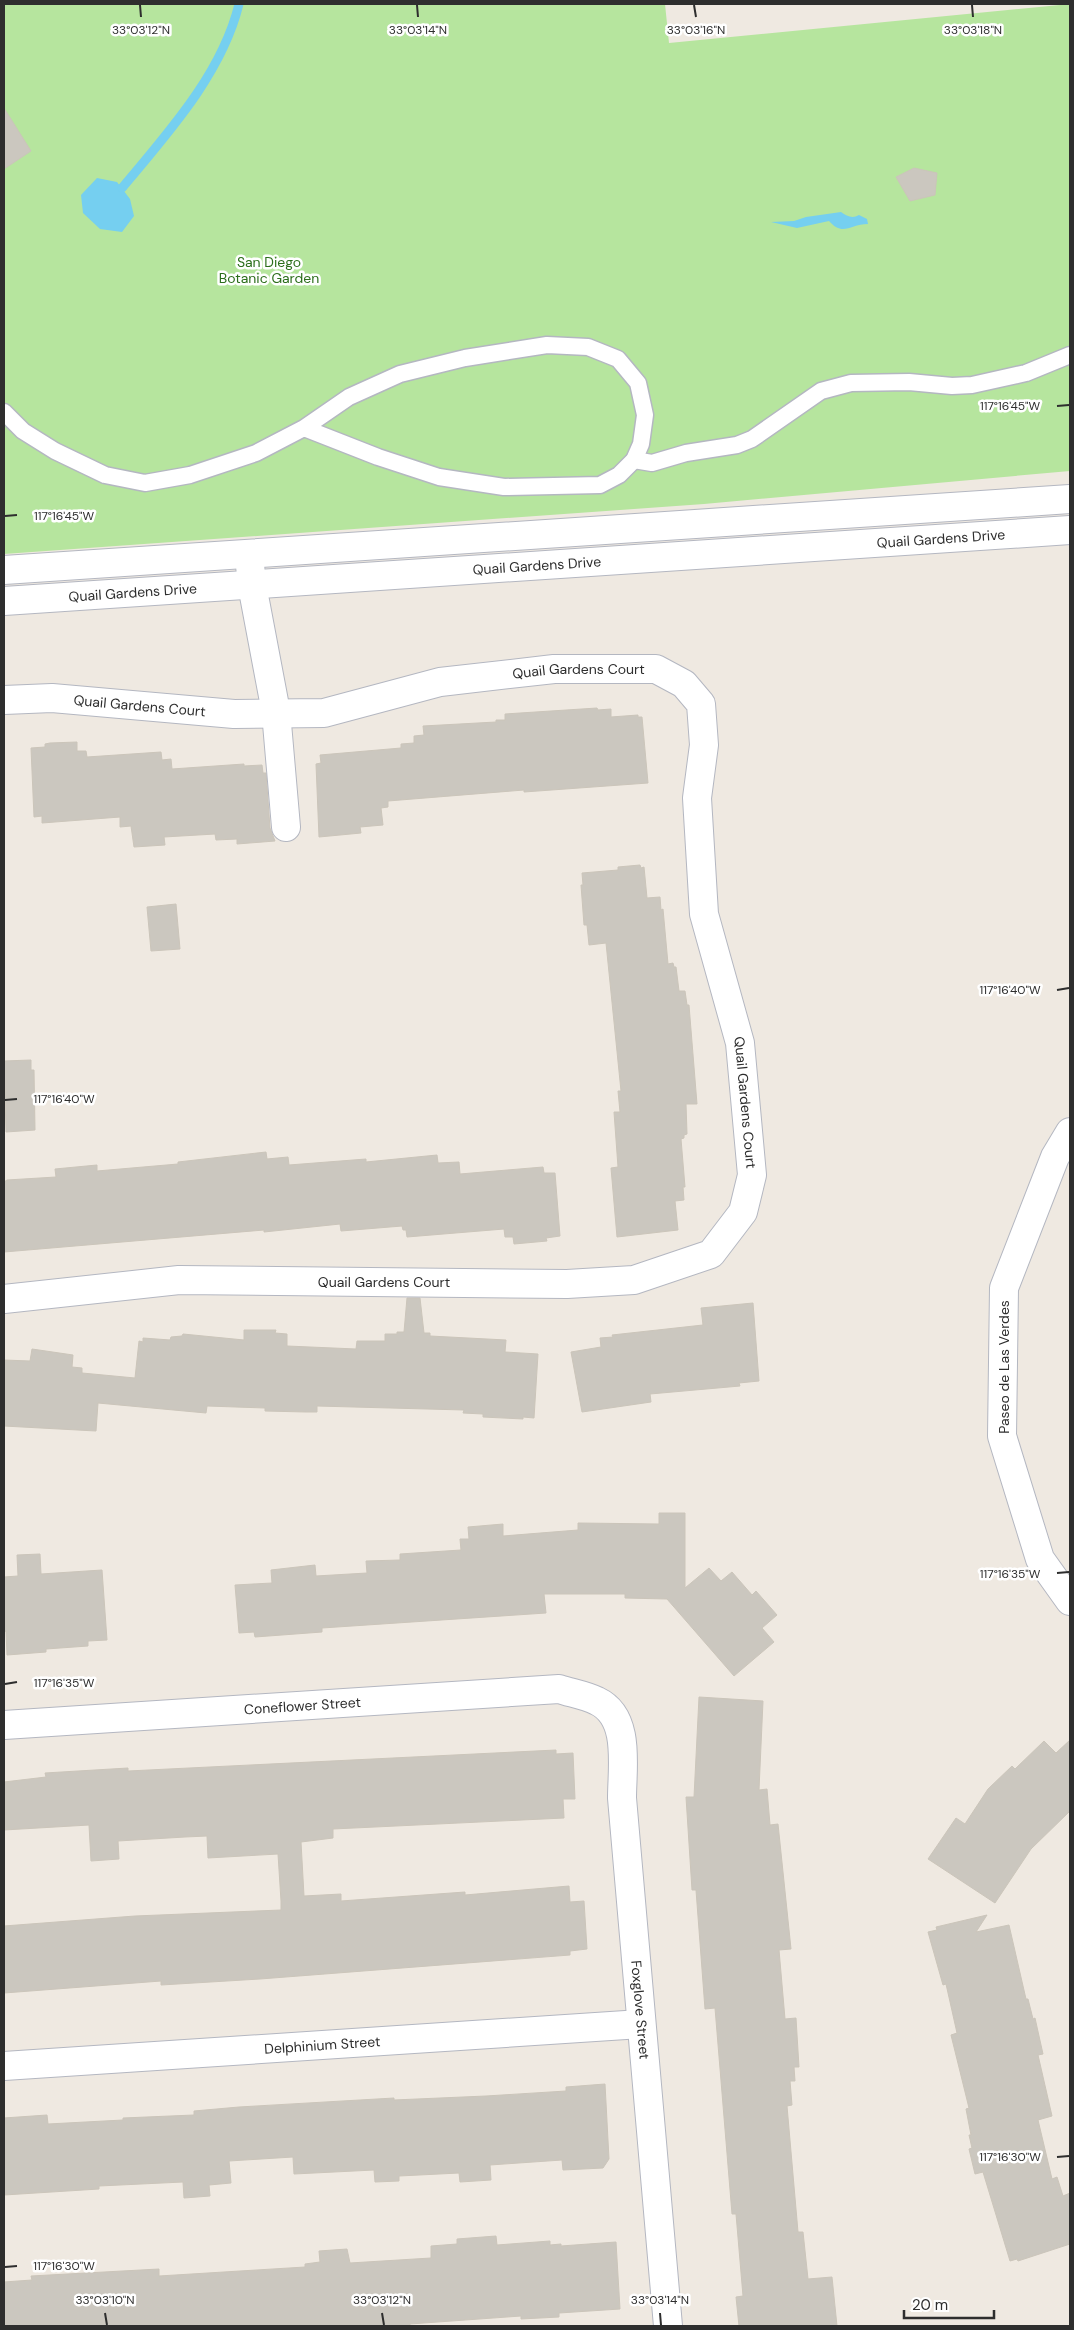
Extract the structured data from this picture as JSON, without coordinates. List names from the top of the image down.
{
  "streets": {
    "street": [
      "Quail Gardens Drive",
      "Quail Gardens Court",
      "Paseo de Las Verdes",
      "Coneflower Street",
      "Foxglove Street",
      "Delphinium Street"
    ]
  },
  "crossings": [
    ["Coneflower Street", "Foxglove Street"],
    ["Foxglove Street", "Delphinium Street"]
  ],
  "parks": ["San Diego Botanic Garden"],
  "scale_bar": "20 m",
  "coordinates": [
    "33°03'12\"N",
    "33°03'14\"N",
    "33°03'16\"N",
    "33°03'18\"N",
    "117°16'45\"W",
    "117°16'40\"W",
    "117°16'35\"W",
    "117°16'30\"W",
    "33°03'10\"N"
  ]
}
